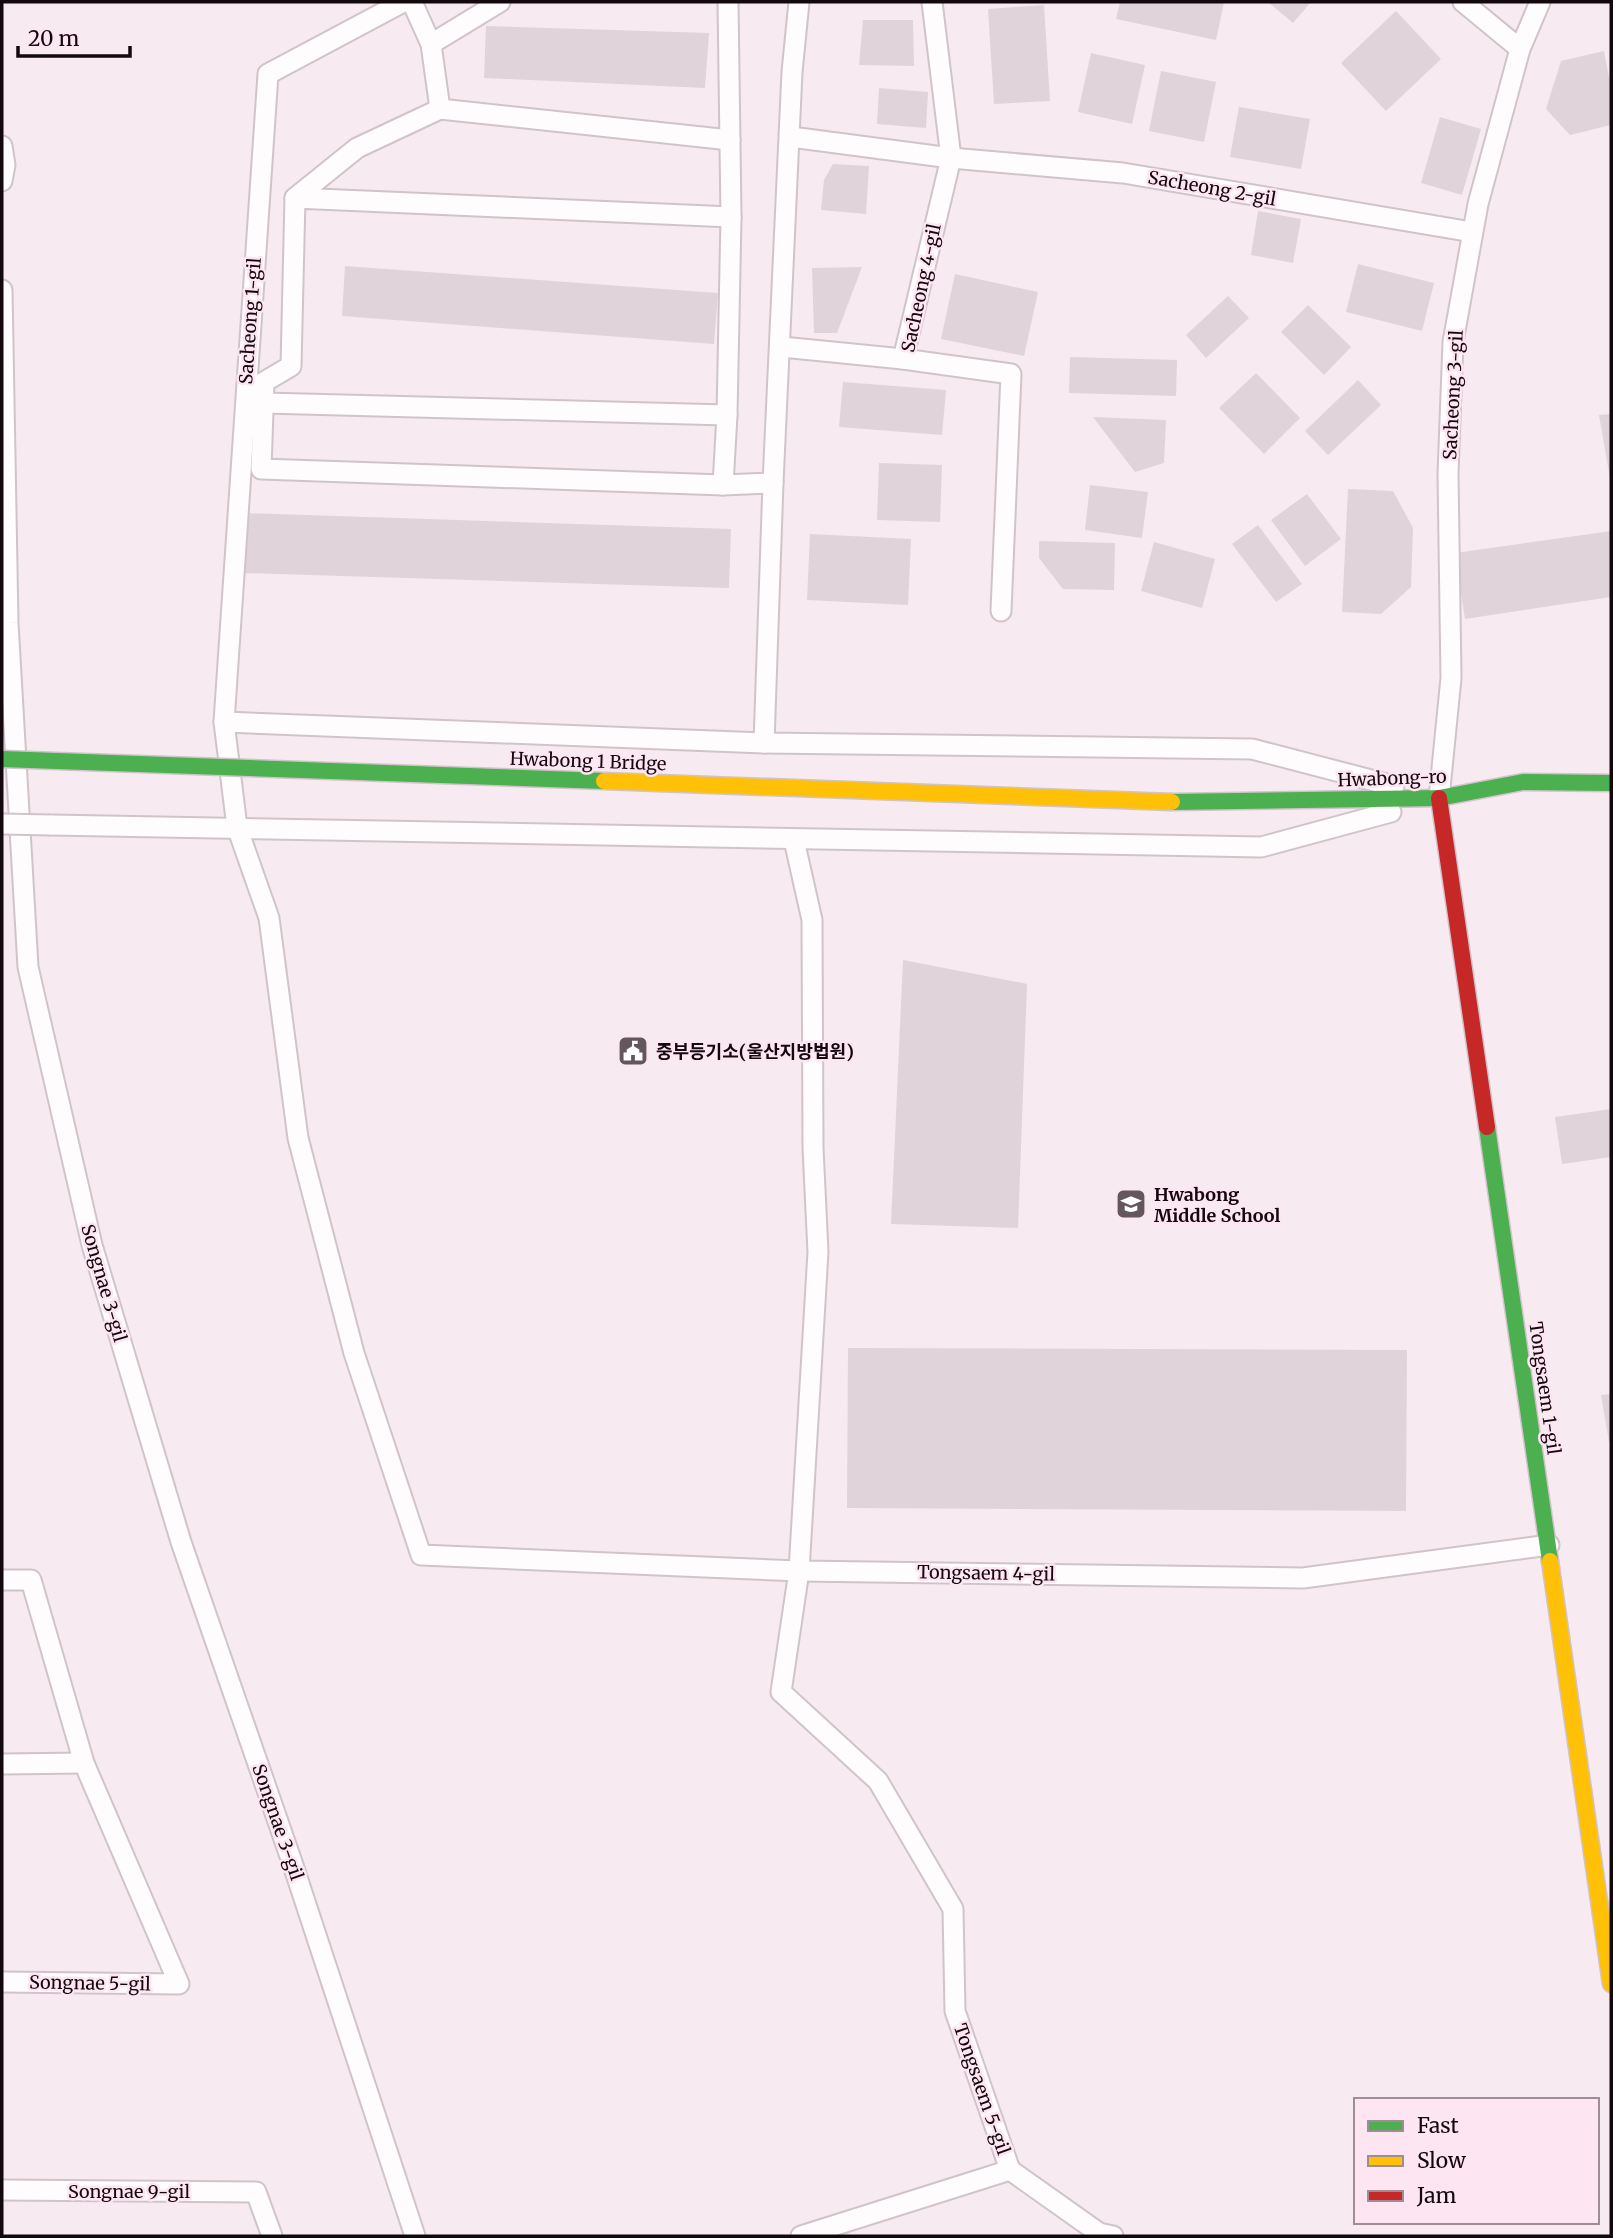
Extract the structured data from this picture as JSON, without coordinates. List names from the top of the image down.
{
  "streets": {
    "street": ["Hwabong 1 Bridge", "Hwabong-ro", "Tongsaem 1-gil"],
    "lane": [
      "Sacheong 2-gil",
      "Sacheong 4-gil",
      "Sacheong 1-gil",
      "Sacheong 3-gil",
      "Songnae 3-gil",
      "Tongsaem 4-gil",
      "Songnae 5-gil",
      "Tongsaem 5-gil",
      "Songnae 9-gil"
    ]
  },
  "crossings": [
    ["Sacheong 2-gil", "Sacheong 4-gil"],
    ["Sacheong 2-gil", "Sacheong 3-gil"],
    ["Sacheong 3-gil", "Hwabong-ro"],
    ["Sacheong 3-gil", "Tongsaem 1-gil"],
    ["Hwabong 1 Bridge", "Hwabong-ro"],
    ["Hwabong-ro", "Tongsaem 1-gil"],
    ["Tongsaem 1-gil", "Tongsaem 4-gil"],
    ["Tongsaem 4-gil", "Tongsaem 5-gil"]
  ],
  "places": {
    "public building": ["중부등기소(울산지방법원)"],
    "school or university": ["Hwabong Middle School"]
  },
  "legend": ["Fast", "Slow", "Jam"],
  "scale_bar": "20 m"
}
